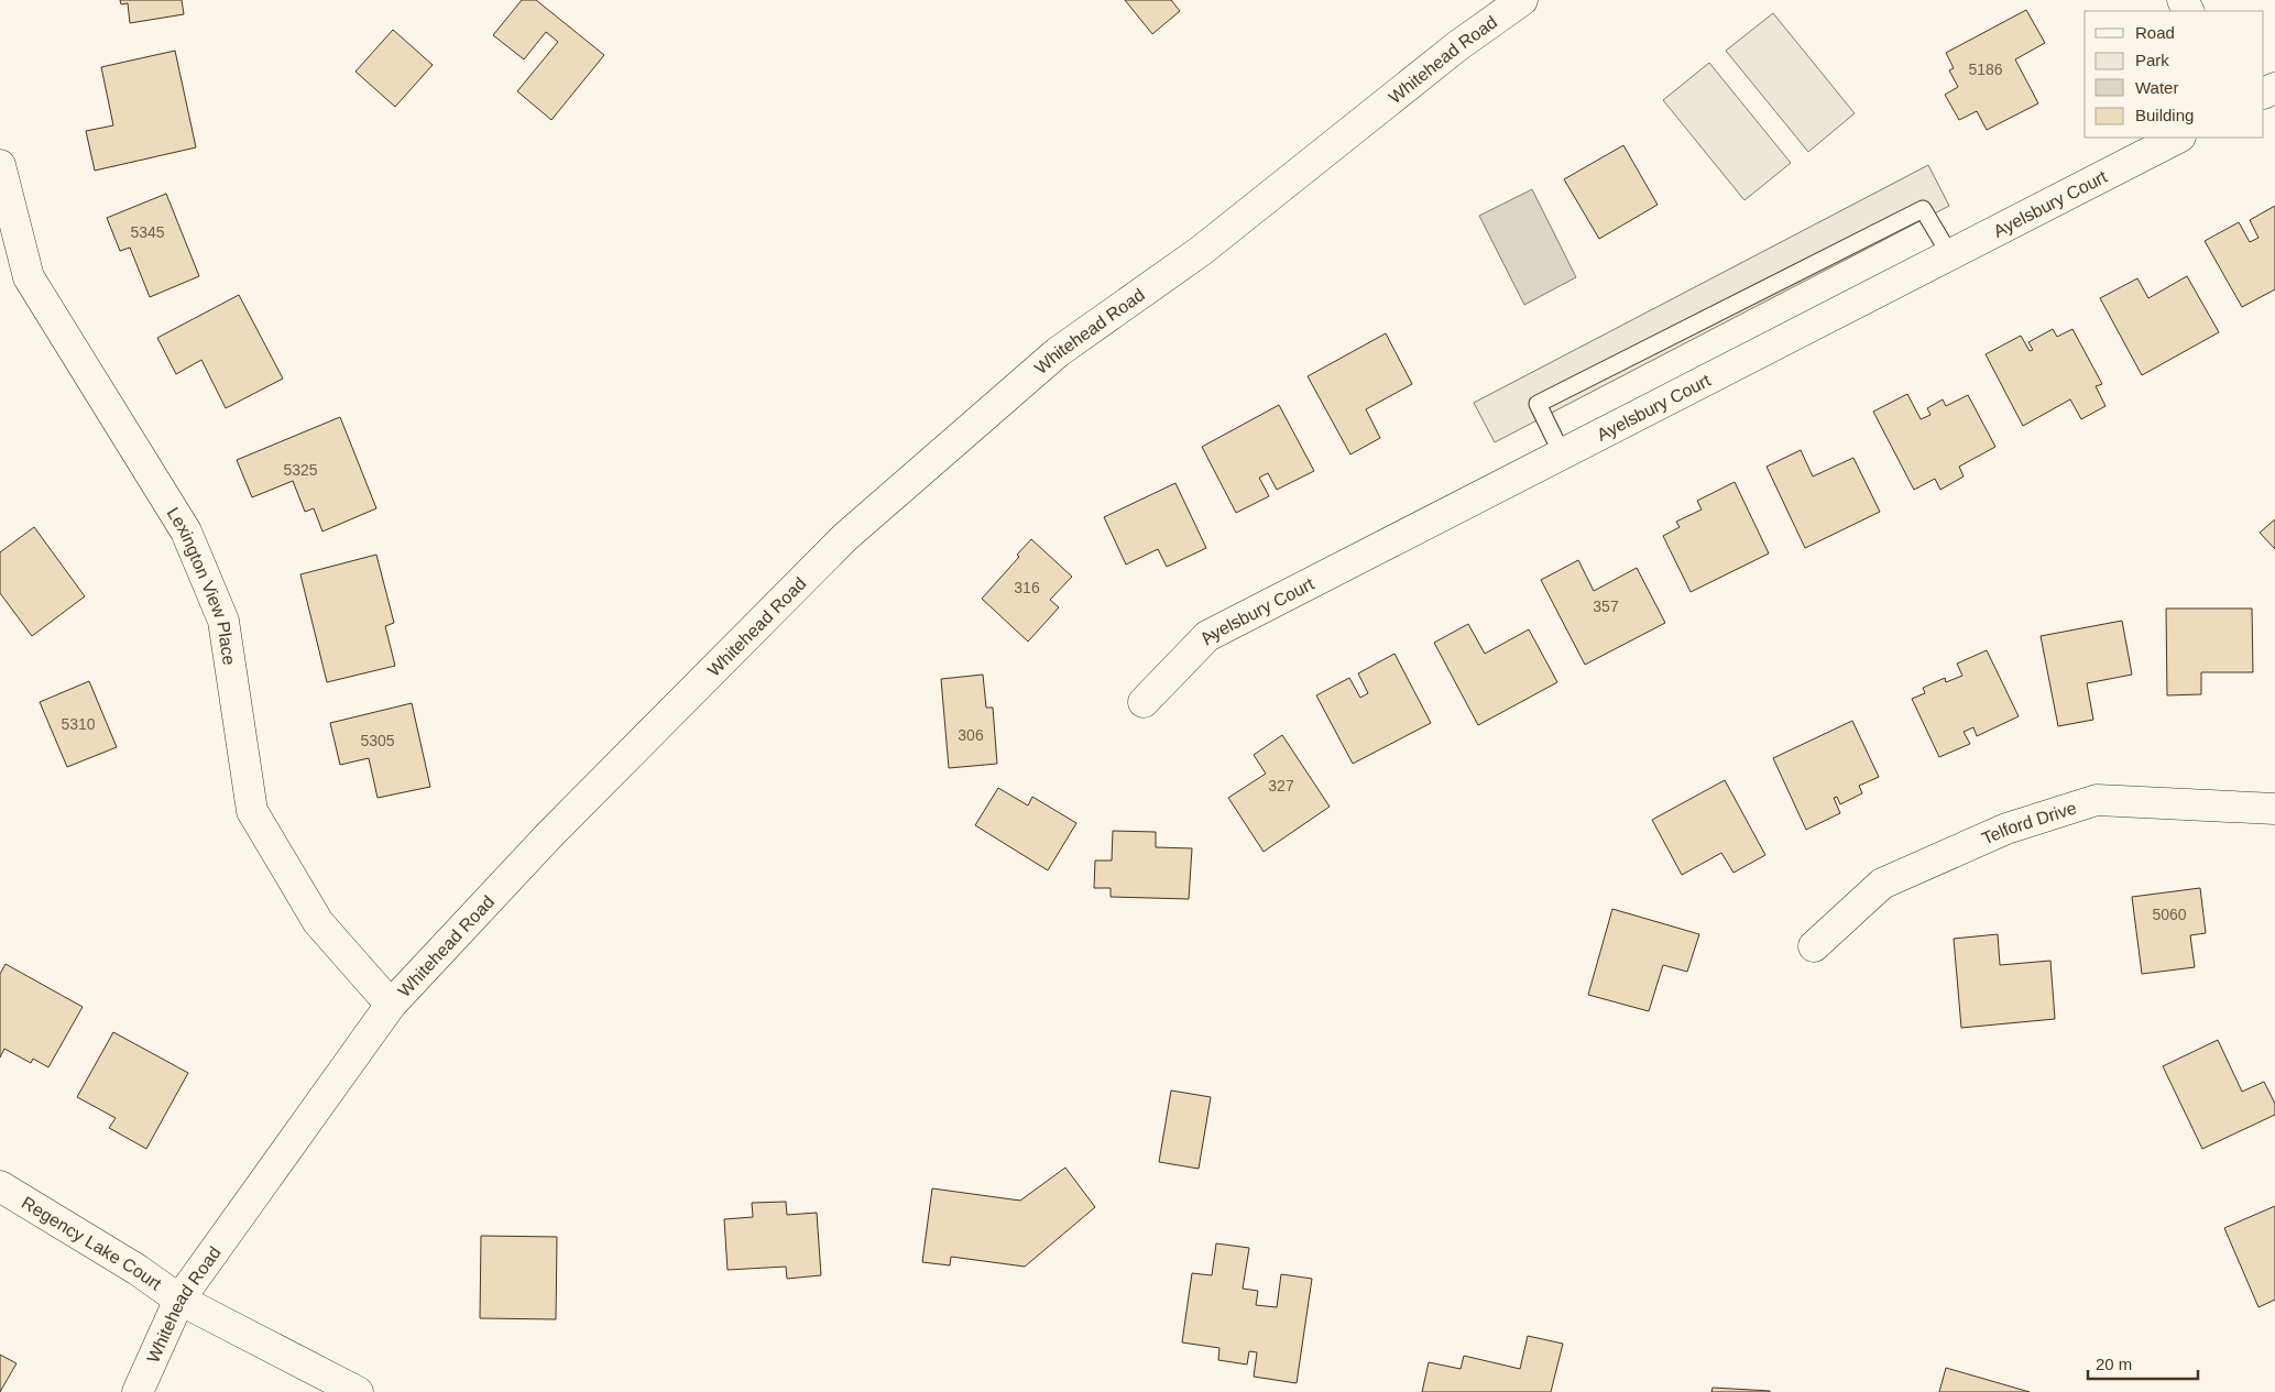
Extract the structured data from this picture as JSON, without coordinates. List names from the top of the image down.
{
  "streets": {
    "street": [
      "Whitehead Road",
      "Ayelsbury Court",
      "Lexington View Place",
      "Telford Drive",
      "Regency Lake Court"
    ]
  },
  "crossings": [
    ["Whitehead Road", "Lexington View Place"],
    ["Whitehead Road", "Regency Lake Court"]
  ],
  "house_numbers": [
    "5186",
    "5345",
    "5325",
    "316",
    "357",
    "5310",
    "306",
    "5305",
    "327",
    "5060"
  ],
  "legend": [
    "Road",
    "Park",
    "Water",
    "Building"
  ],
  "scale_bar": "20 m"
}
